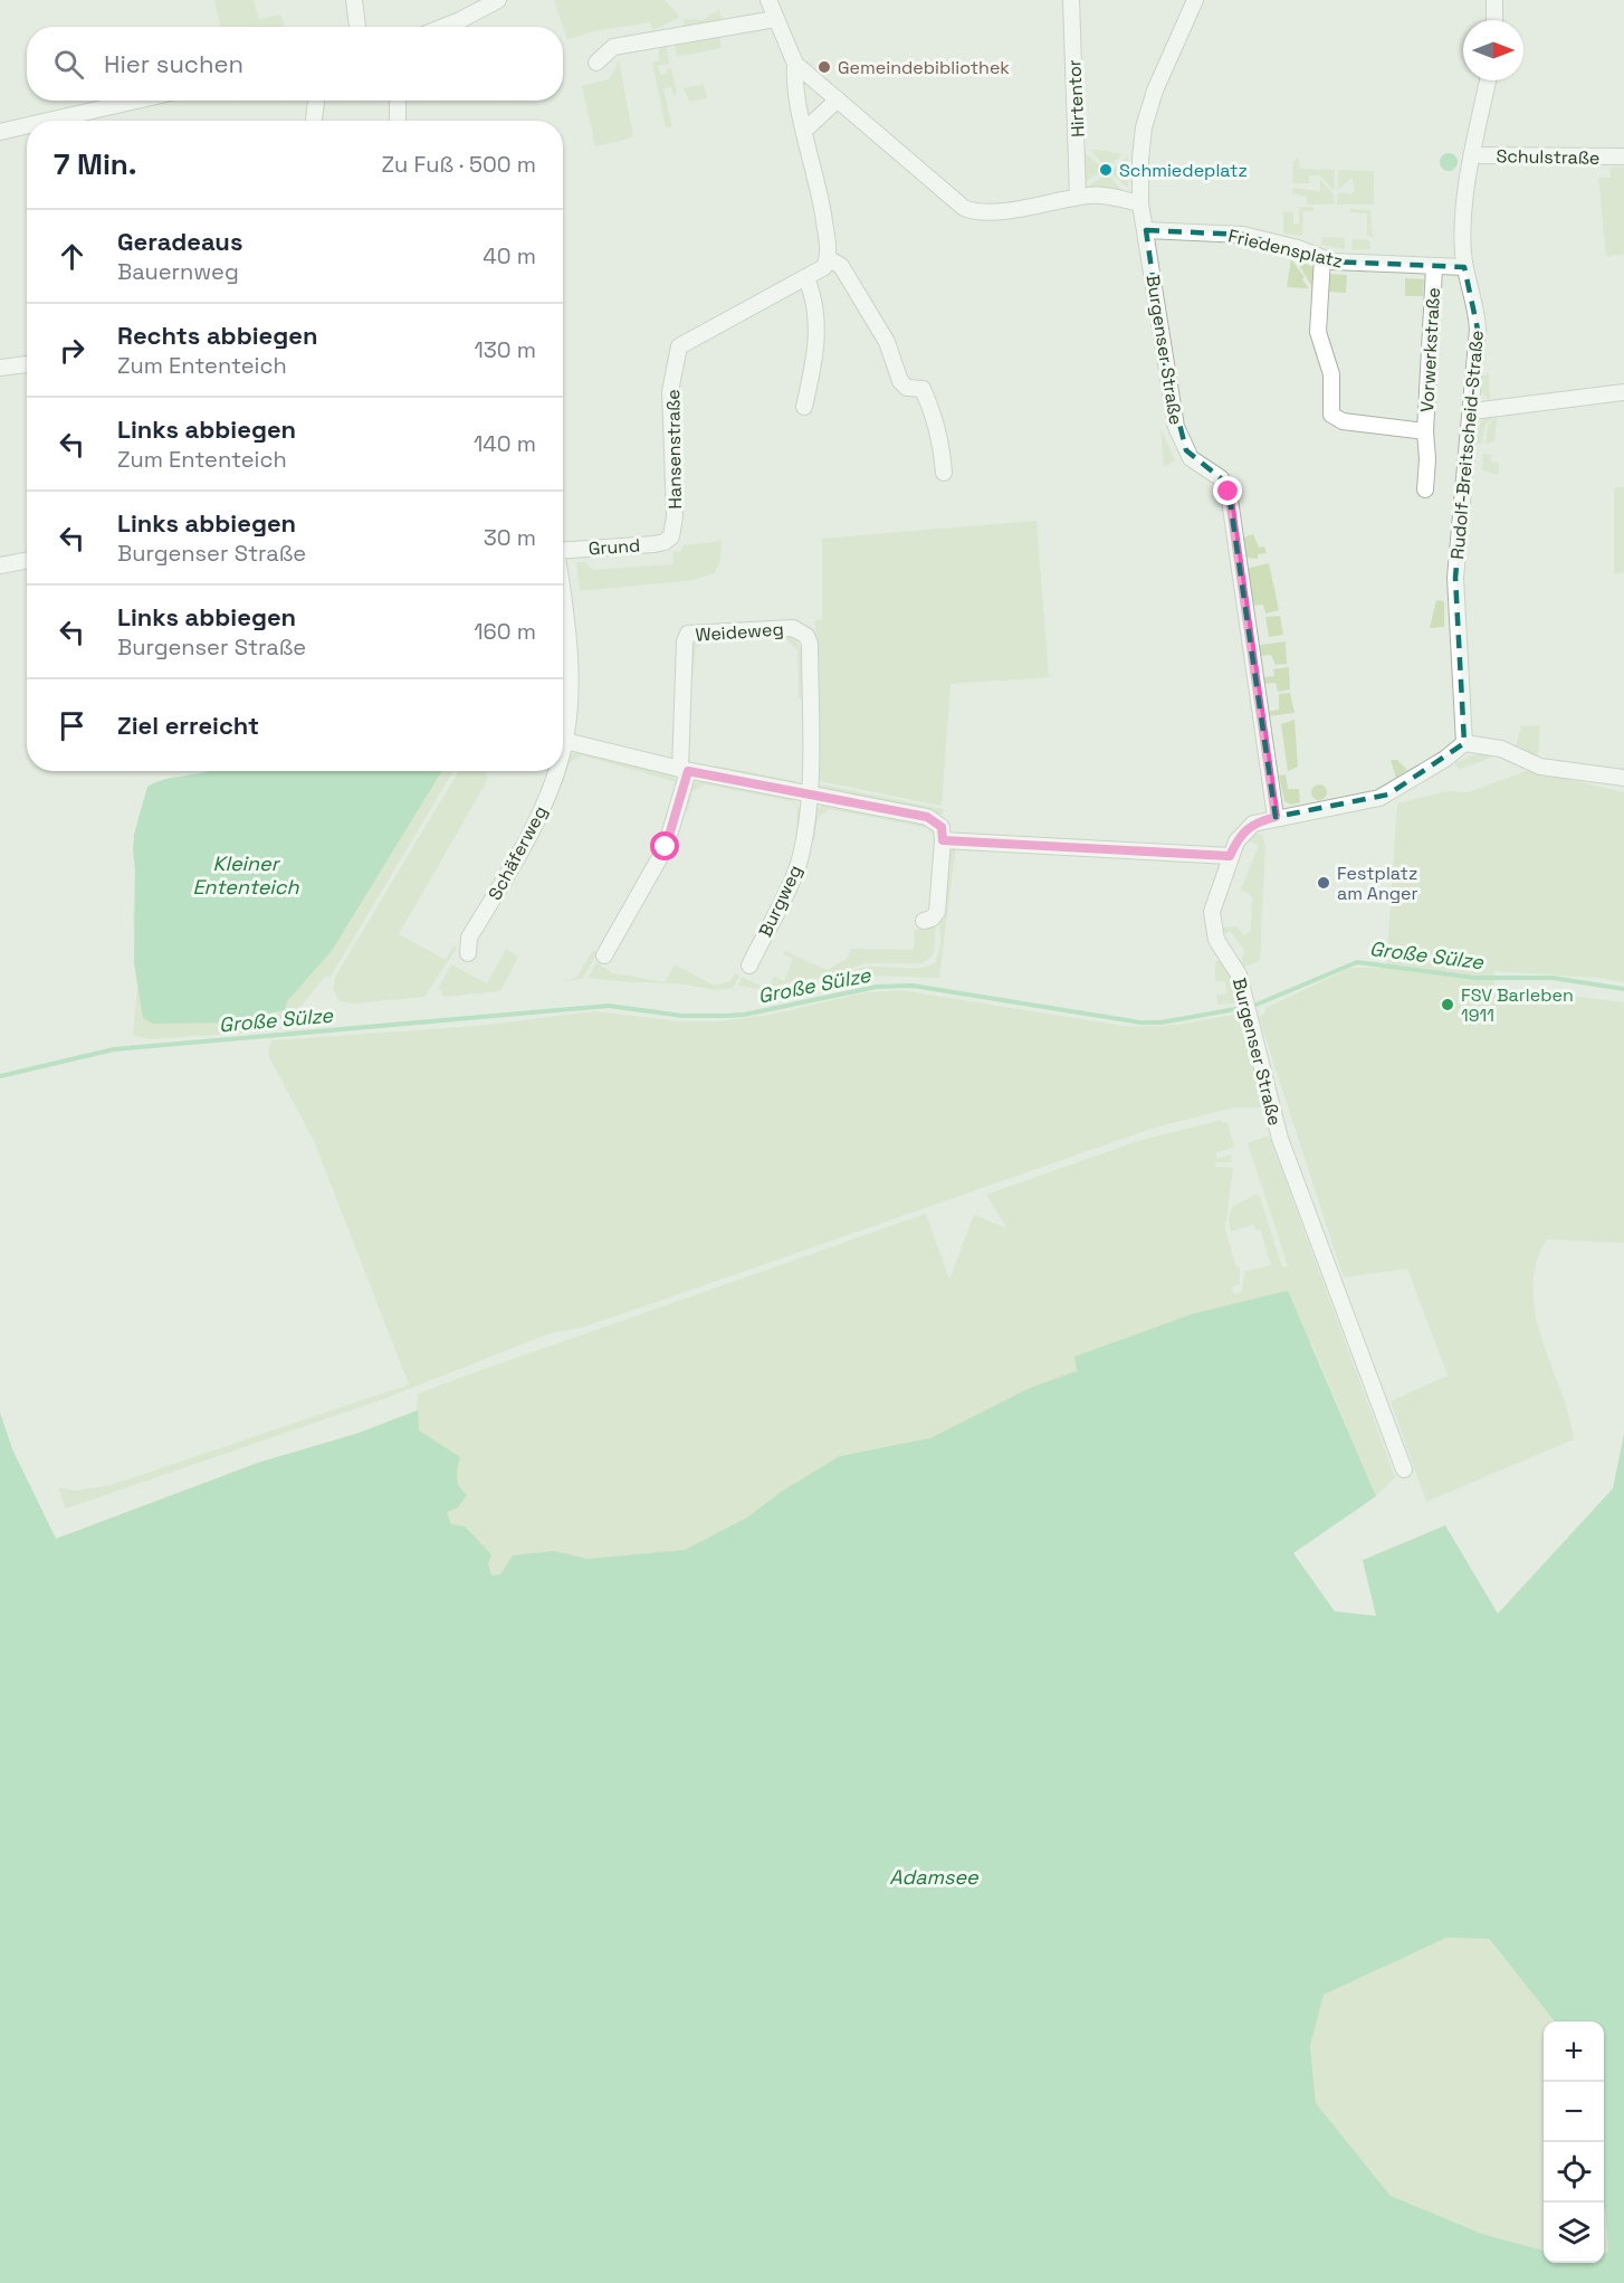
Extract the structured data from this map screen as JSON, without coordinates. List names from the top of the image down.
{
  "streets": {
    "street": [
      "Hirtentor",
      "Schulstraße",
      "Friedensplatz",
      "Burgenser Straße",
      "Vorwerkstraße",
      "Rudolf-Breitscheid-Straße",
      "Hansenstraße",
      "Grund",
      "Weideweg",
      "Schäferweg",
      "Burgweg"
    ]
  },
  "crossings": [
    ["Schulstraße", "Rudolf-Breitscheid-Straße"],
    ["Friedensplatz", "Burgenser Straße"],
    ["Friedensplatz", "Vorwerkstraße"],
    ["Friedensplatz", "Rudolf-Breitscheid-Straße"],
    ["Hansenstraße", "Grund"],
    ["Weideweg", "Burgweg"]
  ],
  "water": ["Kleiner Ententeich", "Große Sülze", "Adamsee"],
  "places": [
    "Gemeindebibliothek",
    "Schmiedeplatz",
    "Festplatz am Anger",
    "FSV Barleben 1911"
  ],
  "north": "right",
  "page": {
    "search": "Hier suchen",
    "heading": ["7 Min.", "Zu Fuß · 500 m"],
    "list": [
      ["Geradeaus", "Bauernweg", "40 m"],
      ["Rechts abbiegen", "Zum Ententeich", "130 m"],
      ["Links abbiegen", "Zum Ententeich", "140 m"],
      ["Links abbiegen", "Burgenser Straße", "30 m"],
      ["Links abbiegen", "Burgenser Straße", "160 m"],
      "Ziel erreicht"
    ],
    "map_buttons": ["+", "−"]
  }
}
